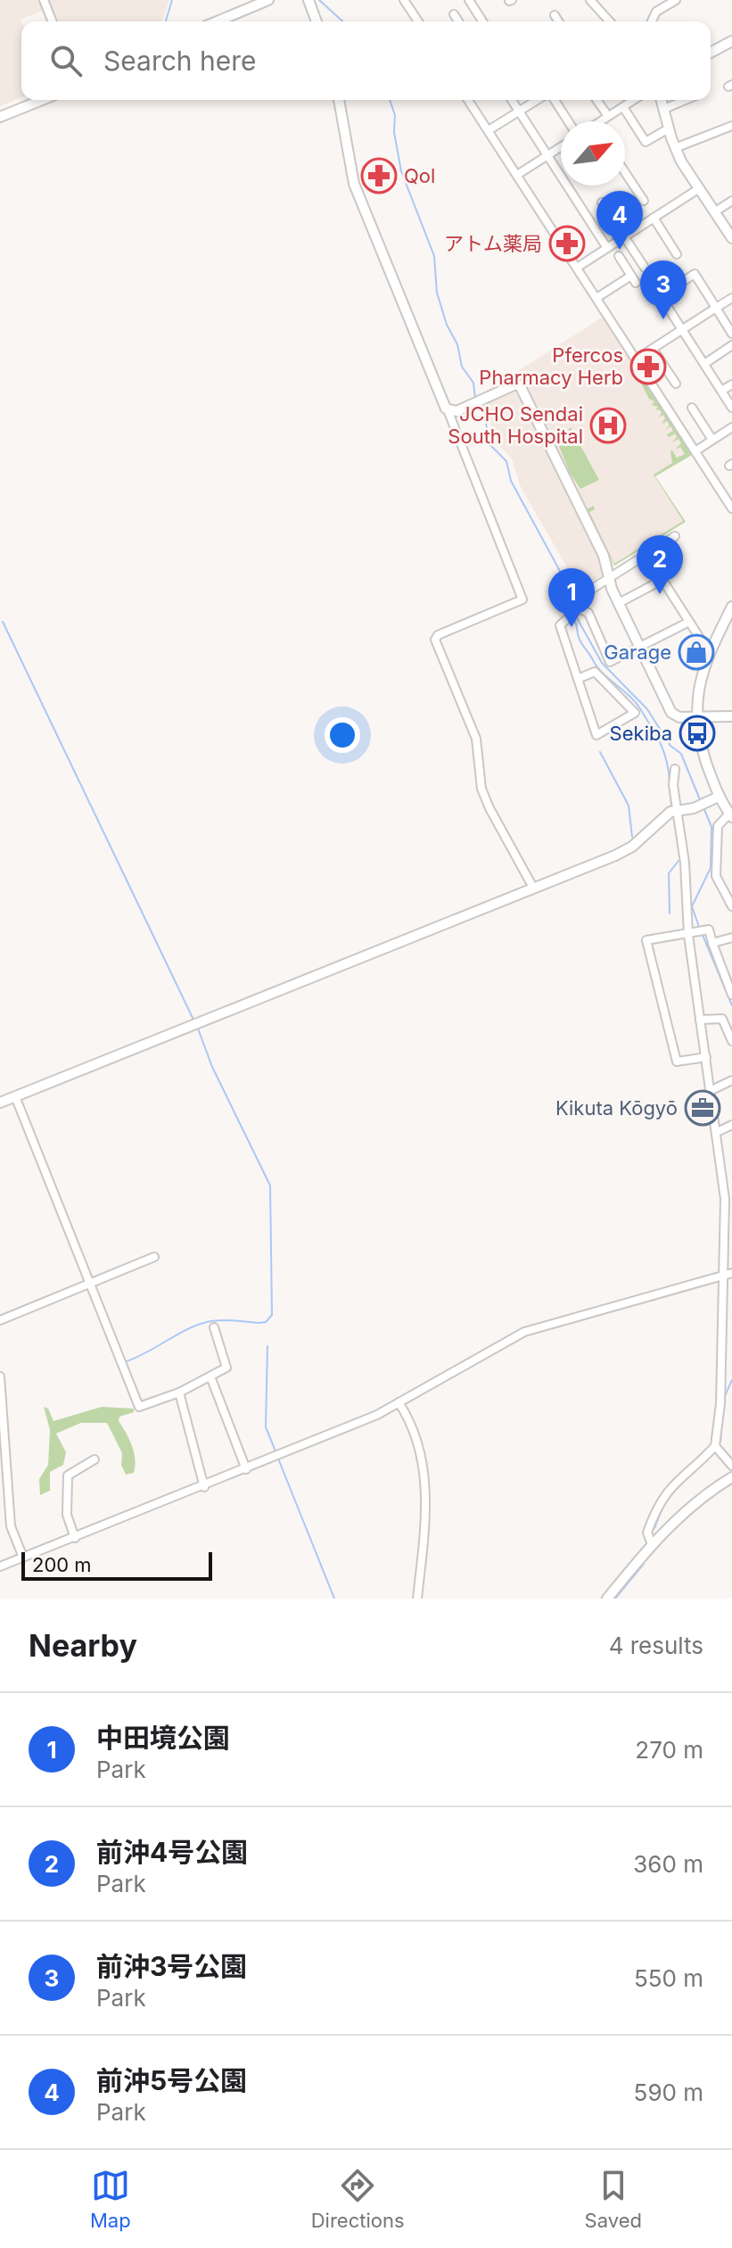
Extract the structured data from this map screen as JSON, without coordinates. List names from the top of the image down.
{
  "places": {
    "pharmacy": ["Qol", "アトム薬局", "Pfercos Pharmacy Herb"],
    "hospital": ["JCHO Sendai South Hospital"],
    "shop": ["Garage"],
    "bus stop": ["Sekiba"],
    "office": ["Kikuta Kōgyō"]
  },
  "scale_bar": "200 m",
  "north": "top right",
  "page": {
    "search": "Search here",
    "pins": [
      "4",
      "3",
      "2",
      "1"
    ],
    "scale": "200 m",
    "heading": ["Nearby", "4 results"],
    "list": [
      {
        "mark": "1",
        "name": "中田境公園",
        "note": "Park",
        "value": "270 m"
      },
      {
        "mark": "2",
        "name": "前沖4号公園",
        "note": "Park",
        "value": "360 m"
      },
      {
        "mark": "3",
        "name": "前沖3号公園",
        "note": "Park",
        "value": "550 m"
      },
      {
        "mark": "4",
        "name": "前沖5号公園",
        "note": "Park",
        "value": "590 m"
      }
    ],
    "nav": ["Map", "Directions", "Saved"]
  }
}
